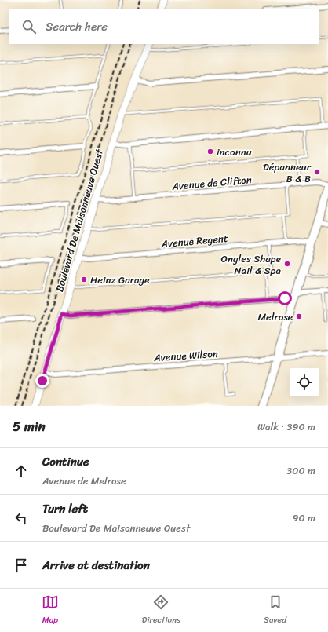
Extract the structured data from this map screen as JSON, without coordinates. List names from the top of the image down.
{
  "streets": {
    "street": [
      "Avenue de Clifton",
      "Boulevard De Maisonneuve Ouest",
      "Avenue Regent",
      "Avenue Wilson"
    ]
  },
  "crossings": [
    ["Avenue de Clifton", "Boulevard De Maisonneuve Ouest"],
    ["Boulevard De Maisonneuve Ouest", "Avenue Regent"],
    ["Boulevard De Maisonneuve Ouest", "Avenue Wilson"]
  ],
  "places": [
    "inconnu",
    "Dépanneur B & B",
    "Ongles Shape Nail & Spa",
    "Heinz Garage",
    "Melrose"
  ],
  "page": {
    "search": "Search here",
    "heading": ["5 min", "Walk · 390 m"],
    "list": [
      ["Continue", "Avenue de Melrose", "300 m"],
      ["Turn left", "Boulevard De Maisonneuve Ouest", "90 m"],
      "Arrive at destination"
    ],
    "nav": ["Map", "Directions", "Saved"]
  }
}
